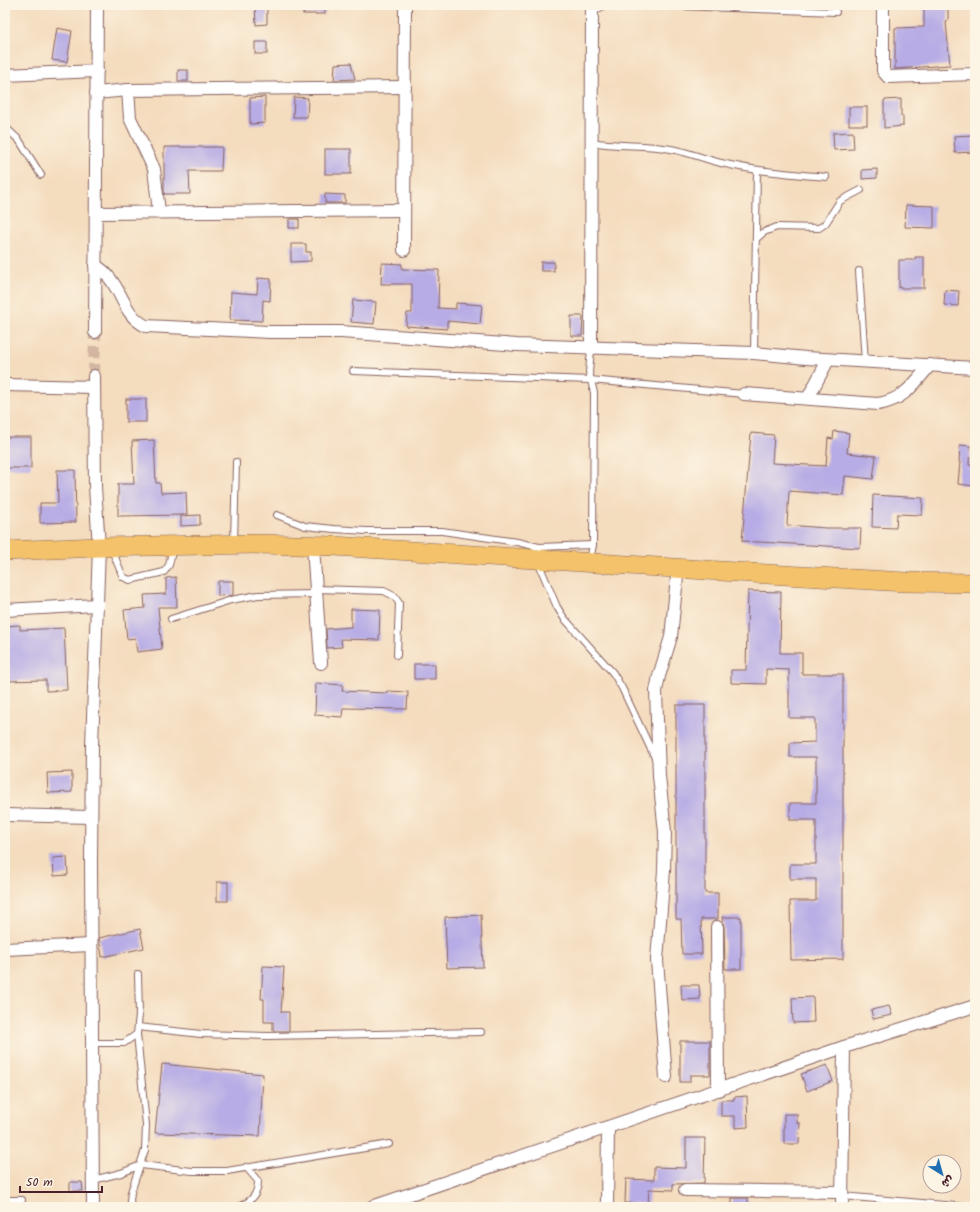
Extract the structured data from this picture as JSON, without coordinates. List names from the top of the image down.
{
  "scale_bar": "50 m",
  "north": "bottom right"
}
